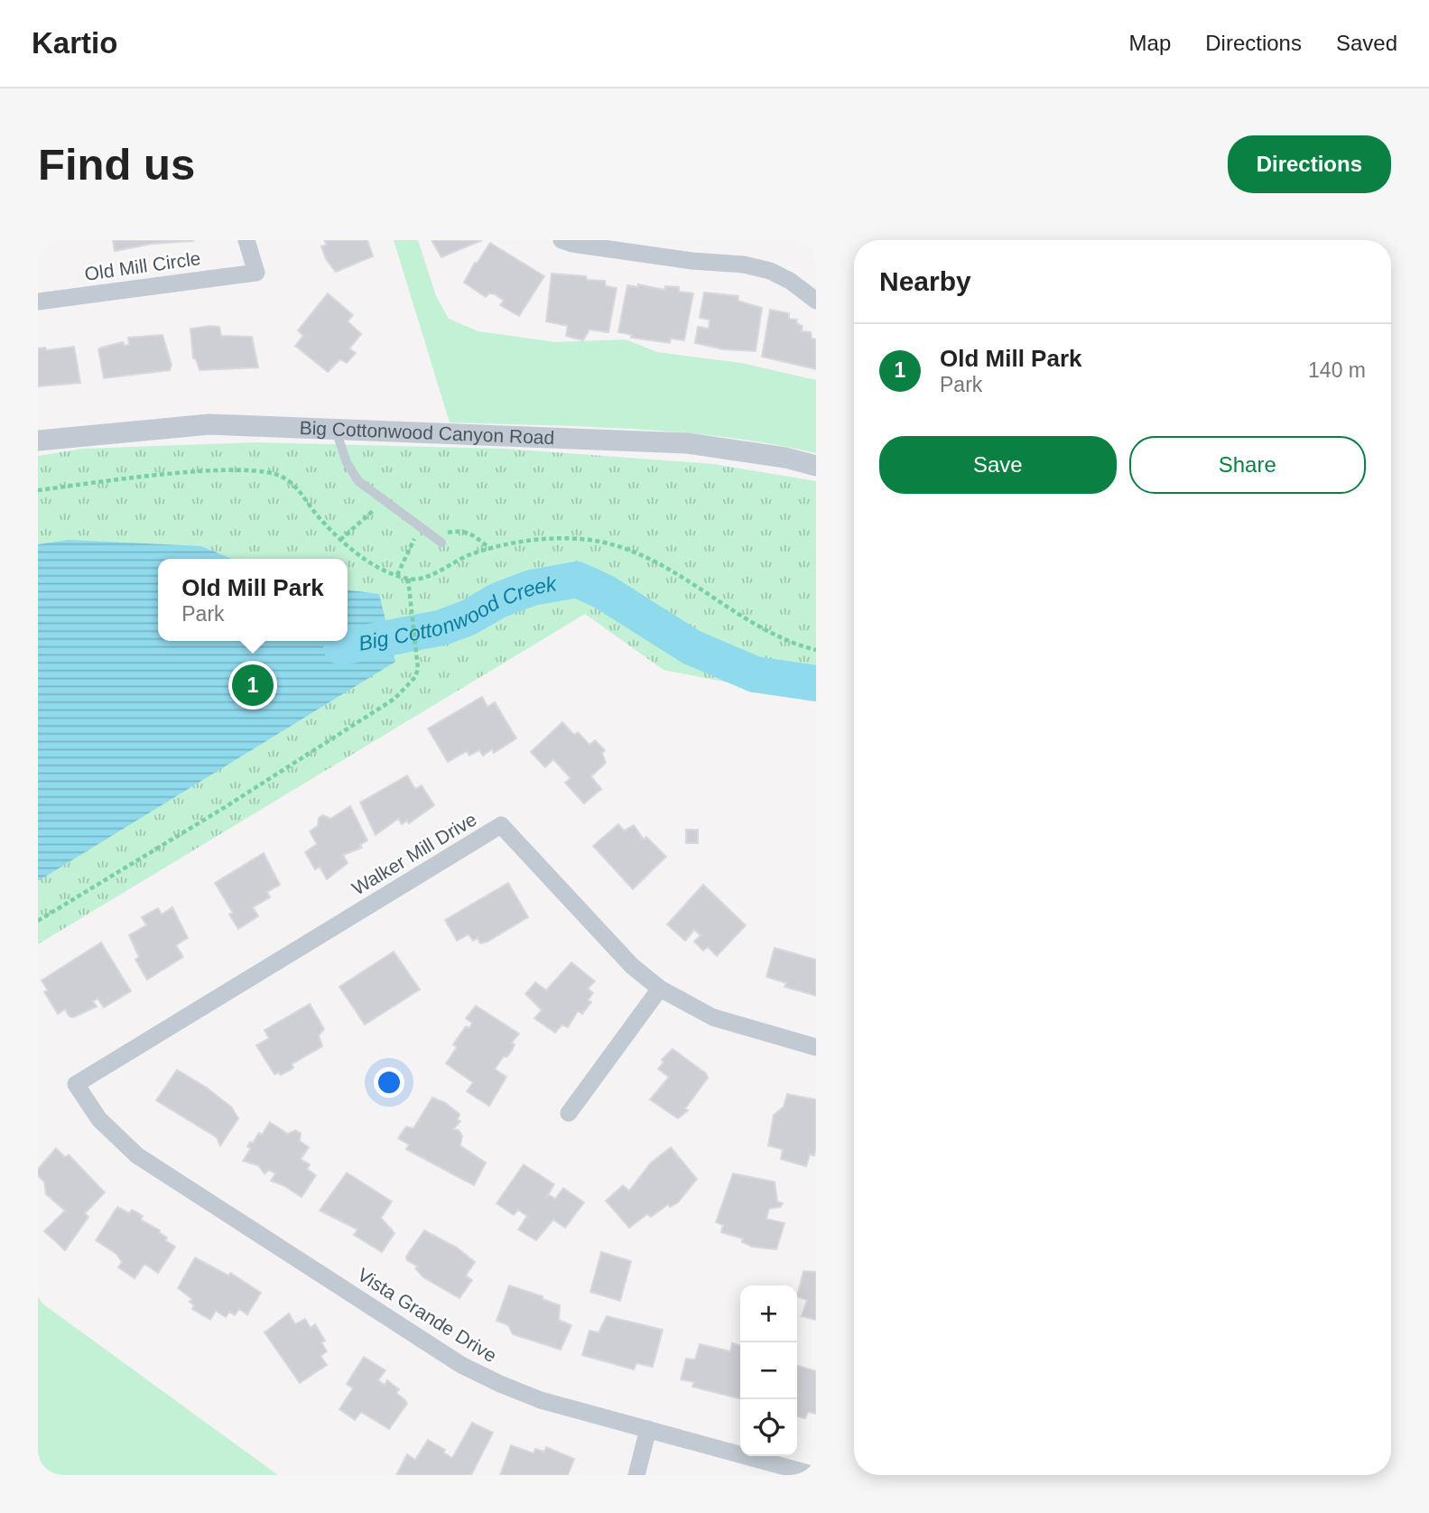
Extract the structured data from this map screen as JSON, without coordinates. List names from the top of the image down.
{
  "streets": {
    "street": [
      "Old Mill Circle",
      "Big Cottonwood Canyon Road",
      "Walker Mill Drive",
      "Vista Grande Drive"
    ]
  },
  "crossings": [
    ["Walker Mill Drive", "Vista Grande Drive"]
  ],
  "water": ["Big Cottonwood Creek"],
  "page": {
    "header": "Kartio",
    "nav": ["Map", "Directions", "Saved"],
    "buttons": [
      "Directions",
      ["Save", "Share"]
    ],
    "title": "Find us",
    "heading": "Nearby",
    "list": [
      {
        "mark": "1",
        "name": "Old Mill Park",
        "note": "Park",
        "value": "140 m"
      }
    ],
    "popup": ["Old Mill Park", "Park"],
    "pins": "1",
    "map_buttons": ["+", "−"]
  }
}
